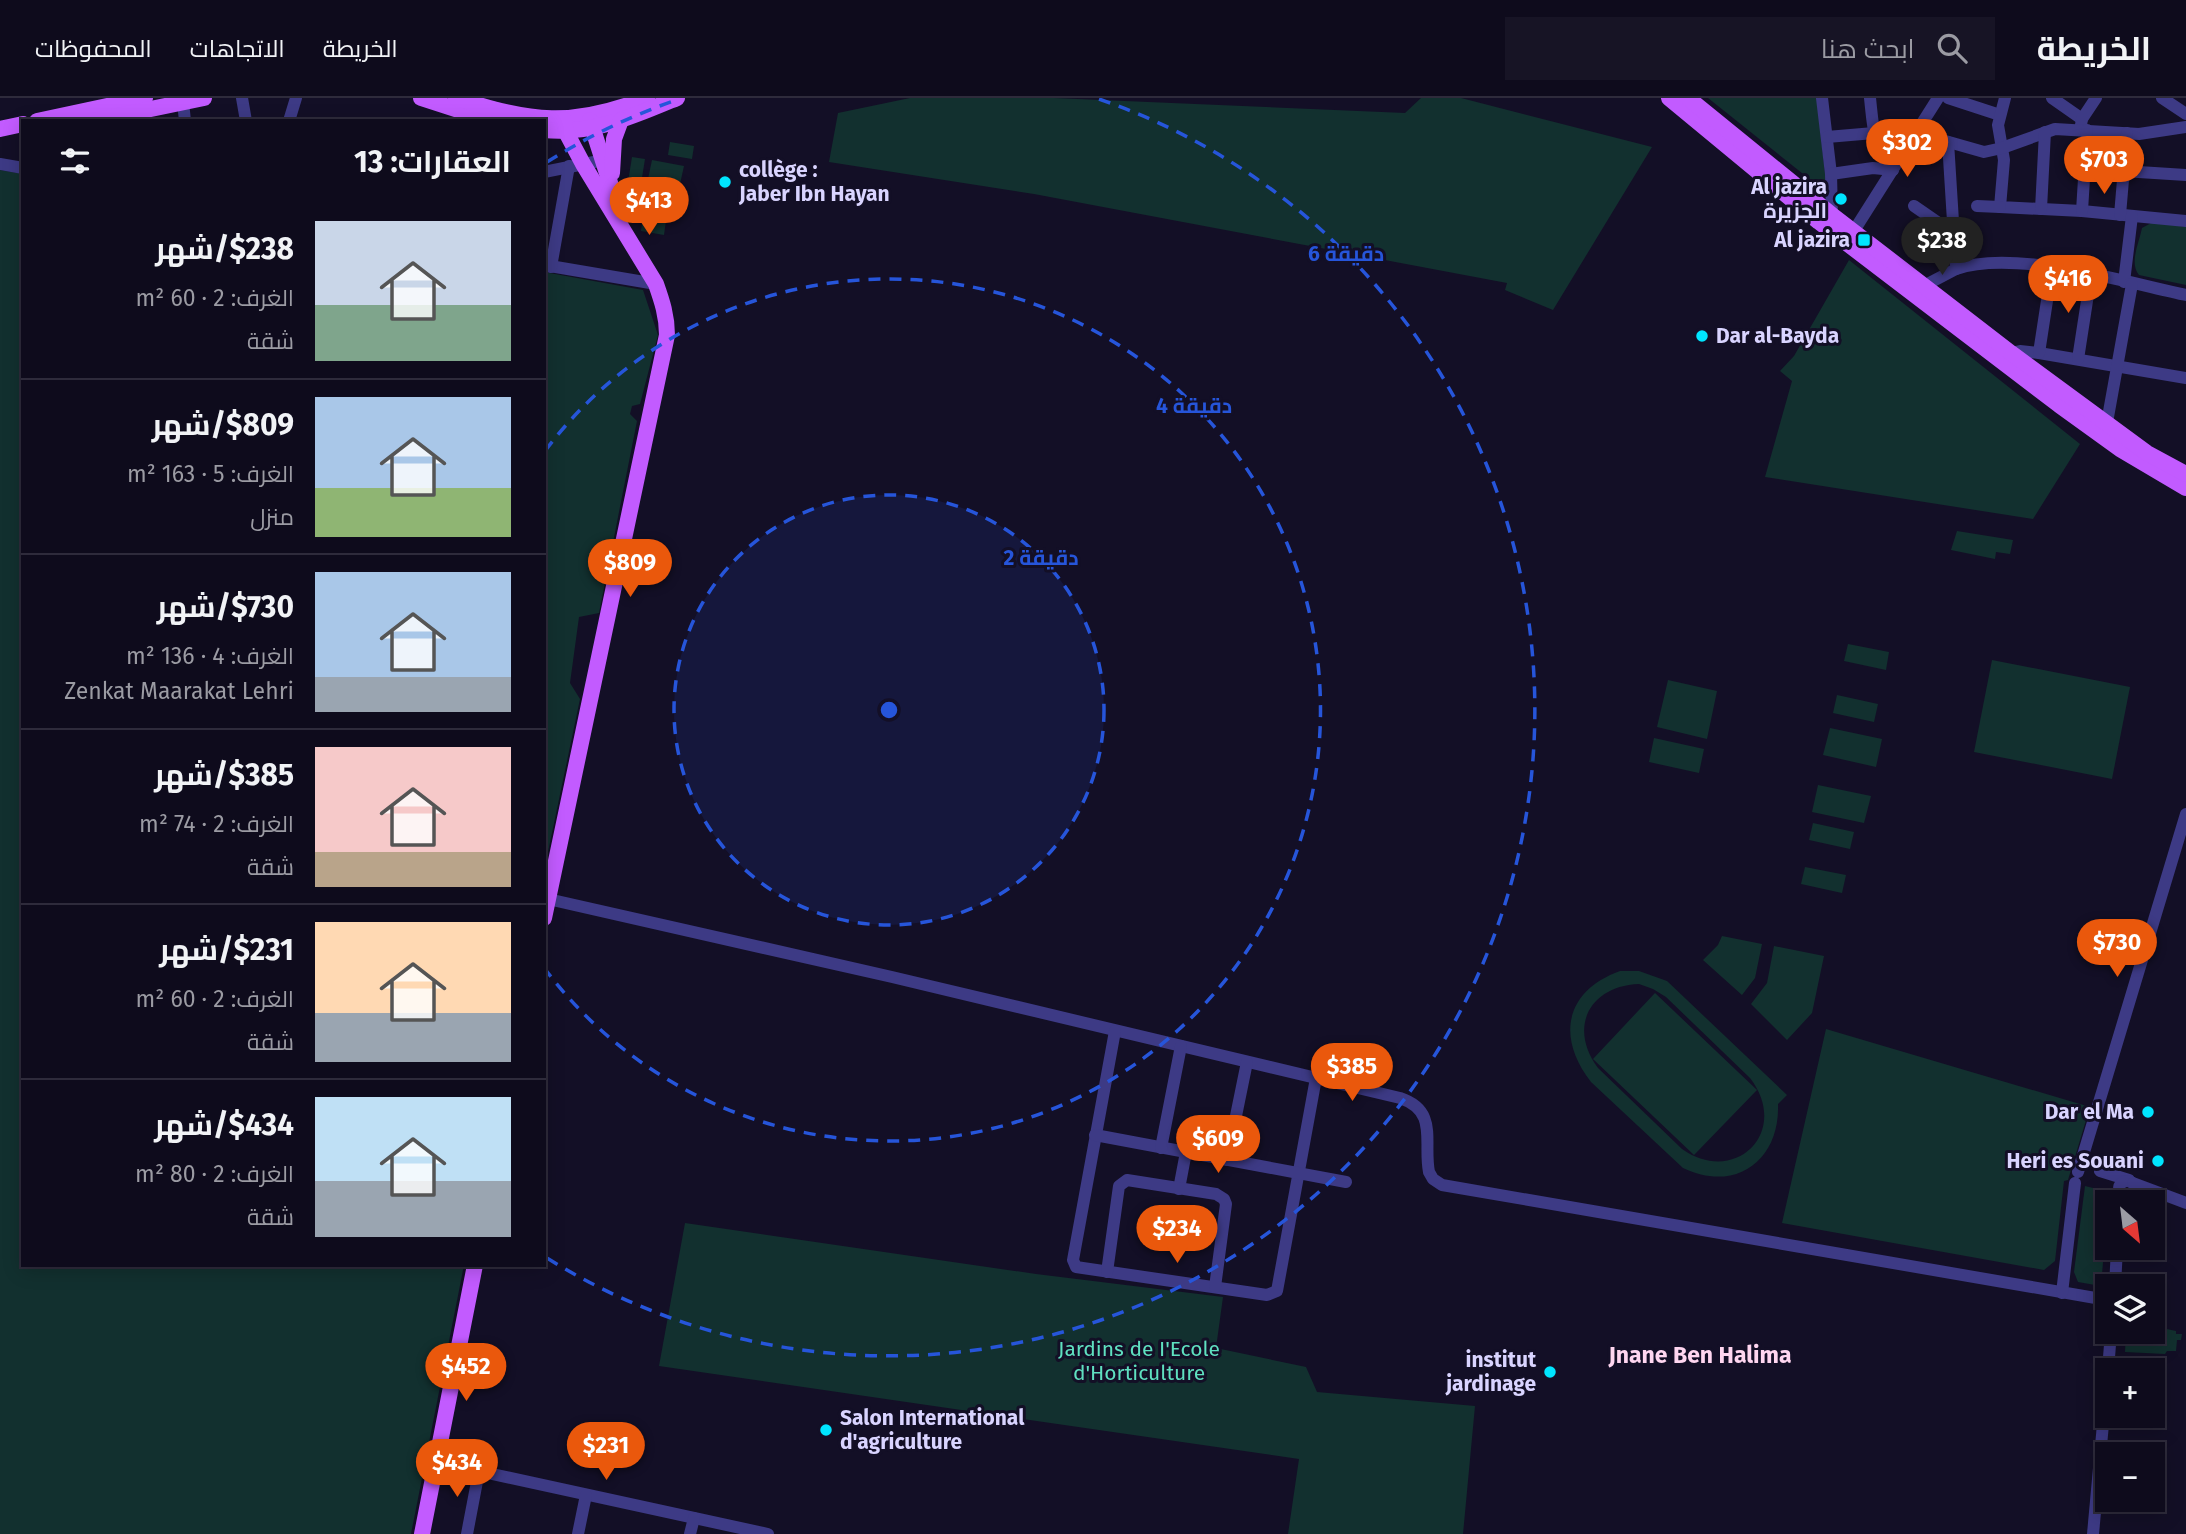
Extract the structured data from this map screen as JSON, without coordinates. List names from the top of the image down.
{
  "districts": ["Jnane Ben Halima"],
  "parks": ["Jardins de I'Ecole d'Horticulture"],
  "places": {
    "other": [
      "collège : Jaber Ibn Hayan",
      "Al jazira الجزيرة",
      "Dar al-Bayda",
      "Dar el Ma",
      "Heri es Souani",
      "institut jardinage",
      "Salon International d'agriculture"
    ],
    "transit": ["Al jazira"]
  },
  "north": "bottom right",
  "page": {
    "header": "الخريطة",
    "search": "ابحث هنا",
    "nav": ["الخريطة", "الاتجاهات", "المحفوظات"],
    "price": [
      "$302",
      "$703",
      "$413",
      "$238",
      "$416",
      "$809",
      "$730",
      "$385",
      "$609",
      "$234",
      "$452",
      "$231",
      "$434"
    ],
    "heading": "العقارات: 13",
    "list": [
      {
        "name": "$238/شهر",
        "note": "الغرف: 2 · 60 m² · شقة"
      },
      {
        "name": "$809/شهر",
        "note": "الغرف: 5 · 163 m² · منزل"
      },
      {
        "name": "$730/شهر",
        "note": "الغرف: 4 · 136 m² · Zenkat Maarakat Lehri"
      },
      {
        "name": "$385/شهر",
        "note": "الغرف: 2 · 74 m² · شقة"
      },
      {
        "name": "$231/شهر",
        "note": "الغرف: 2 · 60 m² · شقة"
      },
      {
        "name": "$434/شهر",
        "note": "الغرف: 2 · 80 m² · شقة"
      }
    ],
    "map_buttons": ["+", "−"]
  },
  "rings": ["6 دقيقة", "4 دقيقة", "2 دقيقة"]
}
